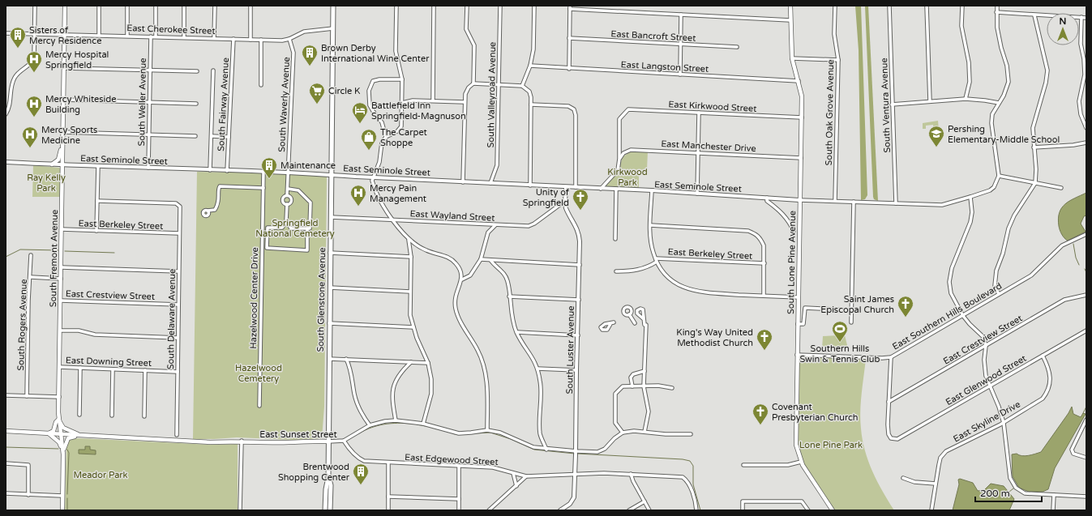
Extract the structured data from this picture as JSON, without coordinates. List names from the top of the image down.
{
  "streets": {
    "main road": [
      "South Fremont Avenue",
      "South Lone Pine Avenue",
      "South Glenstone Avenue",
      "East Sunset Street"
    ],
    "street": [
      "East Cherokee Street",
      "East Bancroft Street",
      "East Langston Street",
      "South Valleyroad Avenue",
      "South Weller Avenue",
      "South Fairway Avenue",
      "South Waverly Avenue",
      "South Ventura Avenue",
      "East Kirkwood Street",
      "South Oak Grove Avenue",
      "East Manchester Drive",
      "East Seminole Street",
      "East Wayland Street",
      "East Berkeley Street",
      "East Crestview Street",
      "Hazelwood Center Drive",
      "East Southern Hills Boulevard",
      "South Delaware Avenue",
      "South Rogers Avenue",
      "South Luster Avenue",
      "East Downing Street",
      "East Glenwood Street",
      "East Skyline Drive",
      "East Edgewood Street"
    ]
  },
  "crossings": [
    ["East Cherokee Street", "South Weller Avenue"],
    ["East Cherokee Street", "South Fairway Avenue"],
    ["East Cherokee Street", "South Waverly Avenue"],
    ["East Cherokee Street", "South Fremont Avenue"],
    ["East Cherokee Street", "South Glenstone Avenue"],
    ["East Langston Street", "South Lone Pine Avenue"],
    ["South Valleyroad Avenue", "East Seminole Street"],
    ["South Weller Avenue", "East Seminole Street"],
    ["South Fairway Avenue", "East Seminole Street"],
    ["South Waverly Avenue", "East Seminole Street"],
    ["South Ventura Avenue", "East Seminole Street"],
    ["East Kirkwood Street", "East Manchester Drive"],
    ["East Kirkwood Street", "South Lone Pine Avenue"],
    ["South Oak Grove Avenue", "East Seminole Street"],
    ["East Manchester Drive", "South Lone Pine Avenue"],
    ["East Seminole Street", "South Fremont Avenue"],
    ["East Seminole Street", "South Lone Pine Avenue"],
    ["East Seminole Street", "Hazelwood Center Drive"],
    ["East Seminole Street", "South Glenstone Avenue"],
    ["East Seminole Street", "South Luster Avenue"],
    ["East Wayland Street", "South Glenstone Avenue"],
    ["East Wayland Street", "South Luster Avenue"],
    ["East Berkeley Street", "South Fremont Avenue"],
    ["East Berkeley Street", "South Delaware Avenue"],
    ["South Fremont Avenue", "East Crestview Street"],
    ["South Fremont Avenue", "East Downing Street"],
    ["South Fremont Avenue", "East Sunset Street"],
    ["South Lone Pine Avenue", "East Southern Hills Boulevard"],
    ["East Crestview Street", "South Delaware Avenue"],
    ["East Crestview Street", "East Glenwood Street"],
    ["South Glenstone Avenue", "East Sunset Street"],
    ["South Delaware Avenue", "East Downing Street"],
    ["South Luster Avenue", "East Sunset Street"],
    ["South Luster Avenue", "East Edgewood Street"],
    ["East Glenwood Street", "East Skyline Drive"],
    ["East Sunset Street", "East Edgewood Street"]
  ],
  "parks": [
    "Kirkwood Park",
    "Ray Kelly Park",
    "Springfield National Cemetery",
    "Hazelwood Cemetery",
    "Lone Pine Park",
    "Meador Park"
  ],
  "places": {
    "building": [
      "Sisters of Mercy Residence",
      "Brown Derby International Wine Center",
      "Maintenance",
      "Brentwood Shopping Center"
    ],
    "hospital": [
      "Mercy Hospital Springfield",
      "Mercy Whiteside Building",
      "Mercy Sports Medicine",
      "Mercy Pain Management"
    ],
    "supermarket": ["Circle K"],
    "hotel": ["Battlefield Inn Springfield-Magnuson"],
    "school or university": ["Pershing Elementary-Middle School"],
    "shop": ["The Carpet Shoppe"],
    "church": [
      "Unity of Springfield",
      "Saint James Episcopal Church",
      "King's Way United Methodist Church",
      "Covenant Presbyterian Church"
    ],
    "sports": ["Southern Hills Swin & Tennis Club"]
  },
  "scale_bar": "200 m",
  "north": "top"
}
